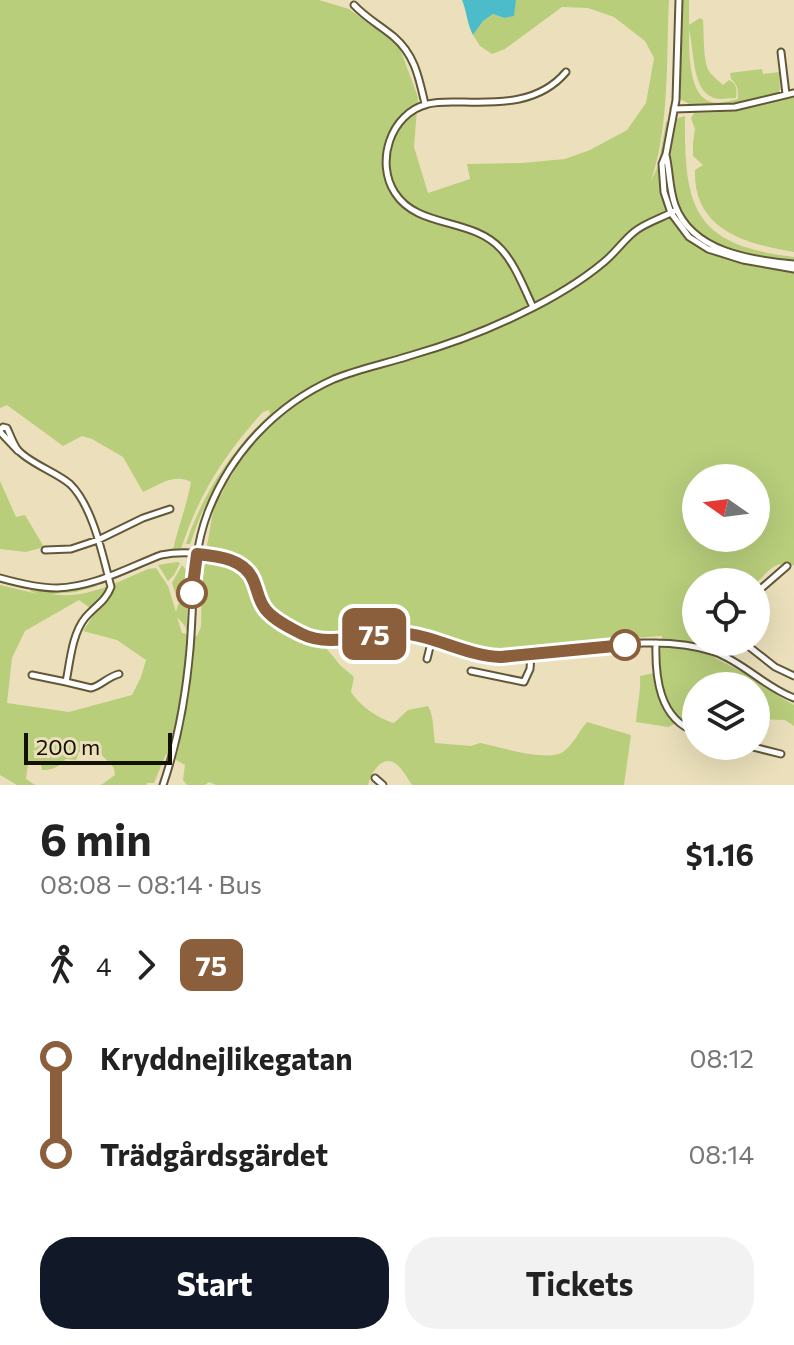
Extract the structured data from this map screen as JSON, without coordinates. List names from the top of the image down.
{
  "lines": ["bus line 75"],
  "scale_bar": "200 m",
  "north": "left",
  "page": {
    "on_map": "75",
    "scale": "200 m",
    "heading": ["6 min", "08:08 – 08:14 · Bus", "$1.16"],
    "legs": ["4", "75"],
    "list": [
      {
        "name": "Kryddnejlikegatan",
        "value": "08:12"
      },
      {
        "name": "Trädgårdsgärdet",
        "value": "08:14"
      }
    ],
    "buttons": ["Start", "Tickets"]
  }
}
